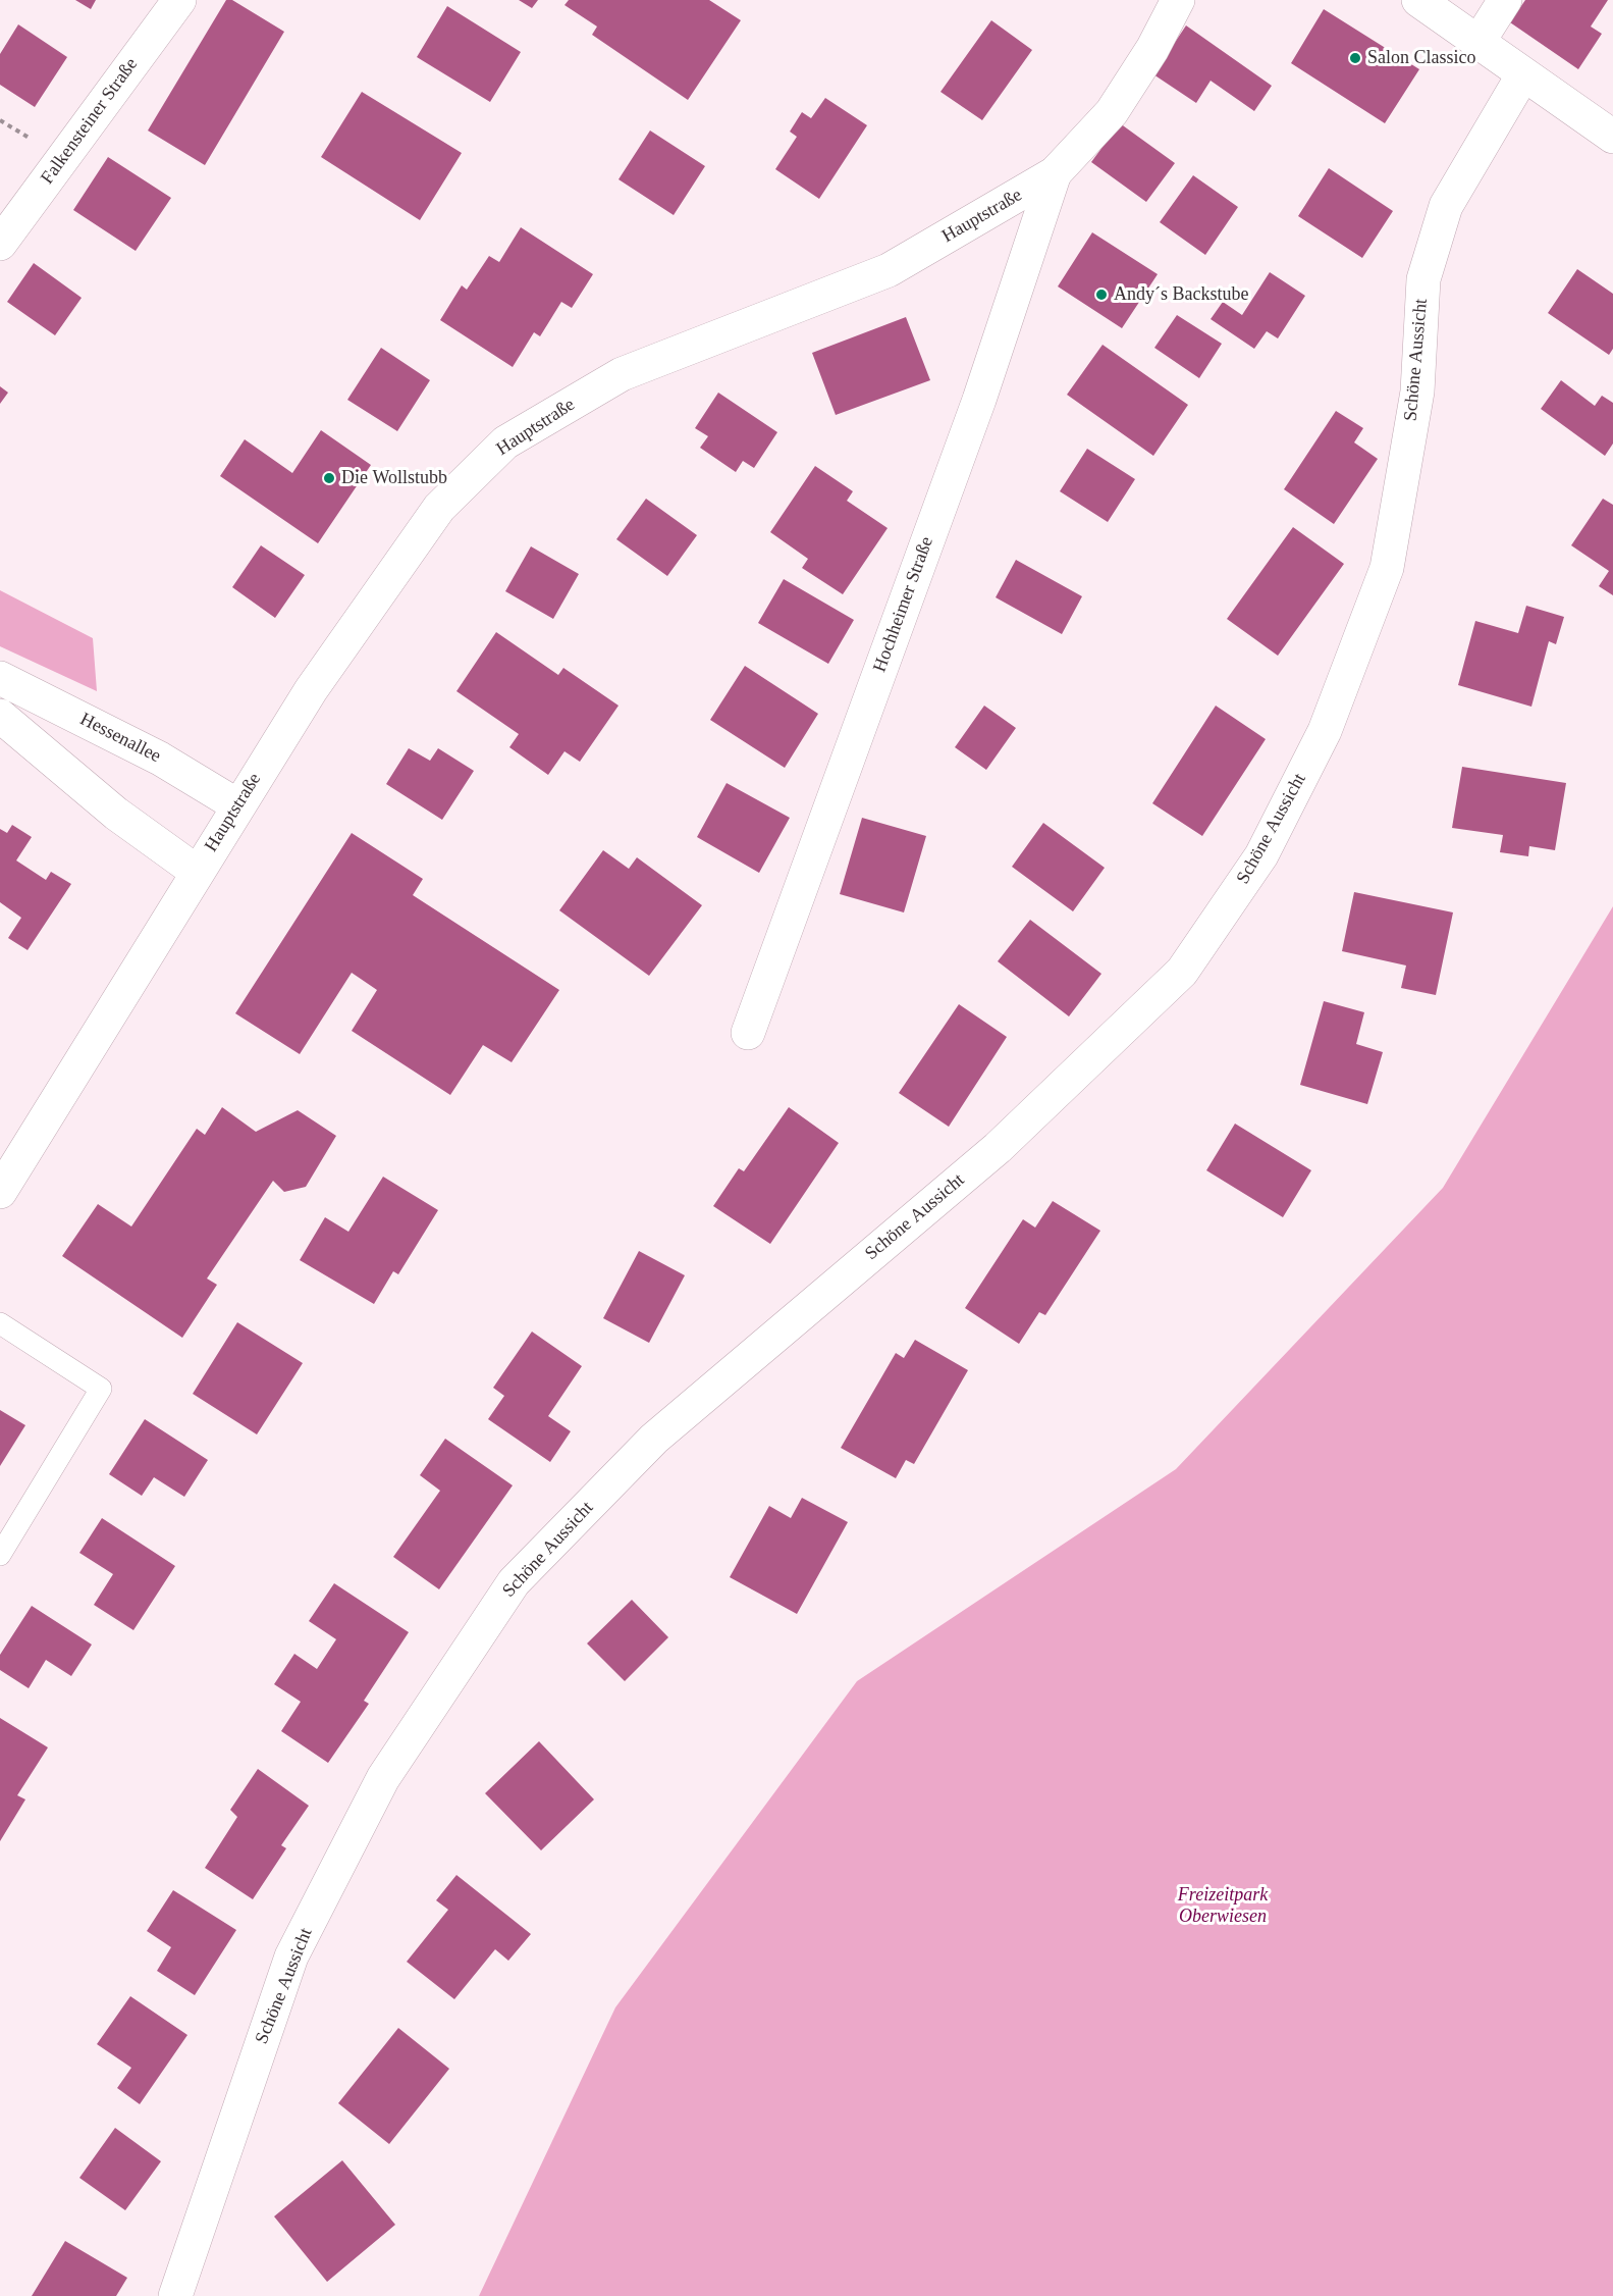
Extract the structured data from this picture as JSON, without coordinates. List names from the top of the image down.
{
  "streets": {
    "street": [
      "Falkensteiner Straße",
      "Hauptstraße",
      "Schöne Aussicht",
      "Hochheimer Straße",
      "Hessenallee"
    ]
  },
  "crossings": [
    ["Hauptstraße", "Hochheimer Straße"],
    ["Hauptstraße", "Hessenallee"]
  ],
  "parks": ["Freizeitpark Oberwiesen"],
  "places": ["Salon Classico", "Andy´s Backstube", "Die Wollstubb"]
}
